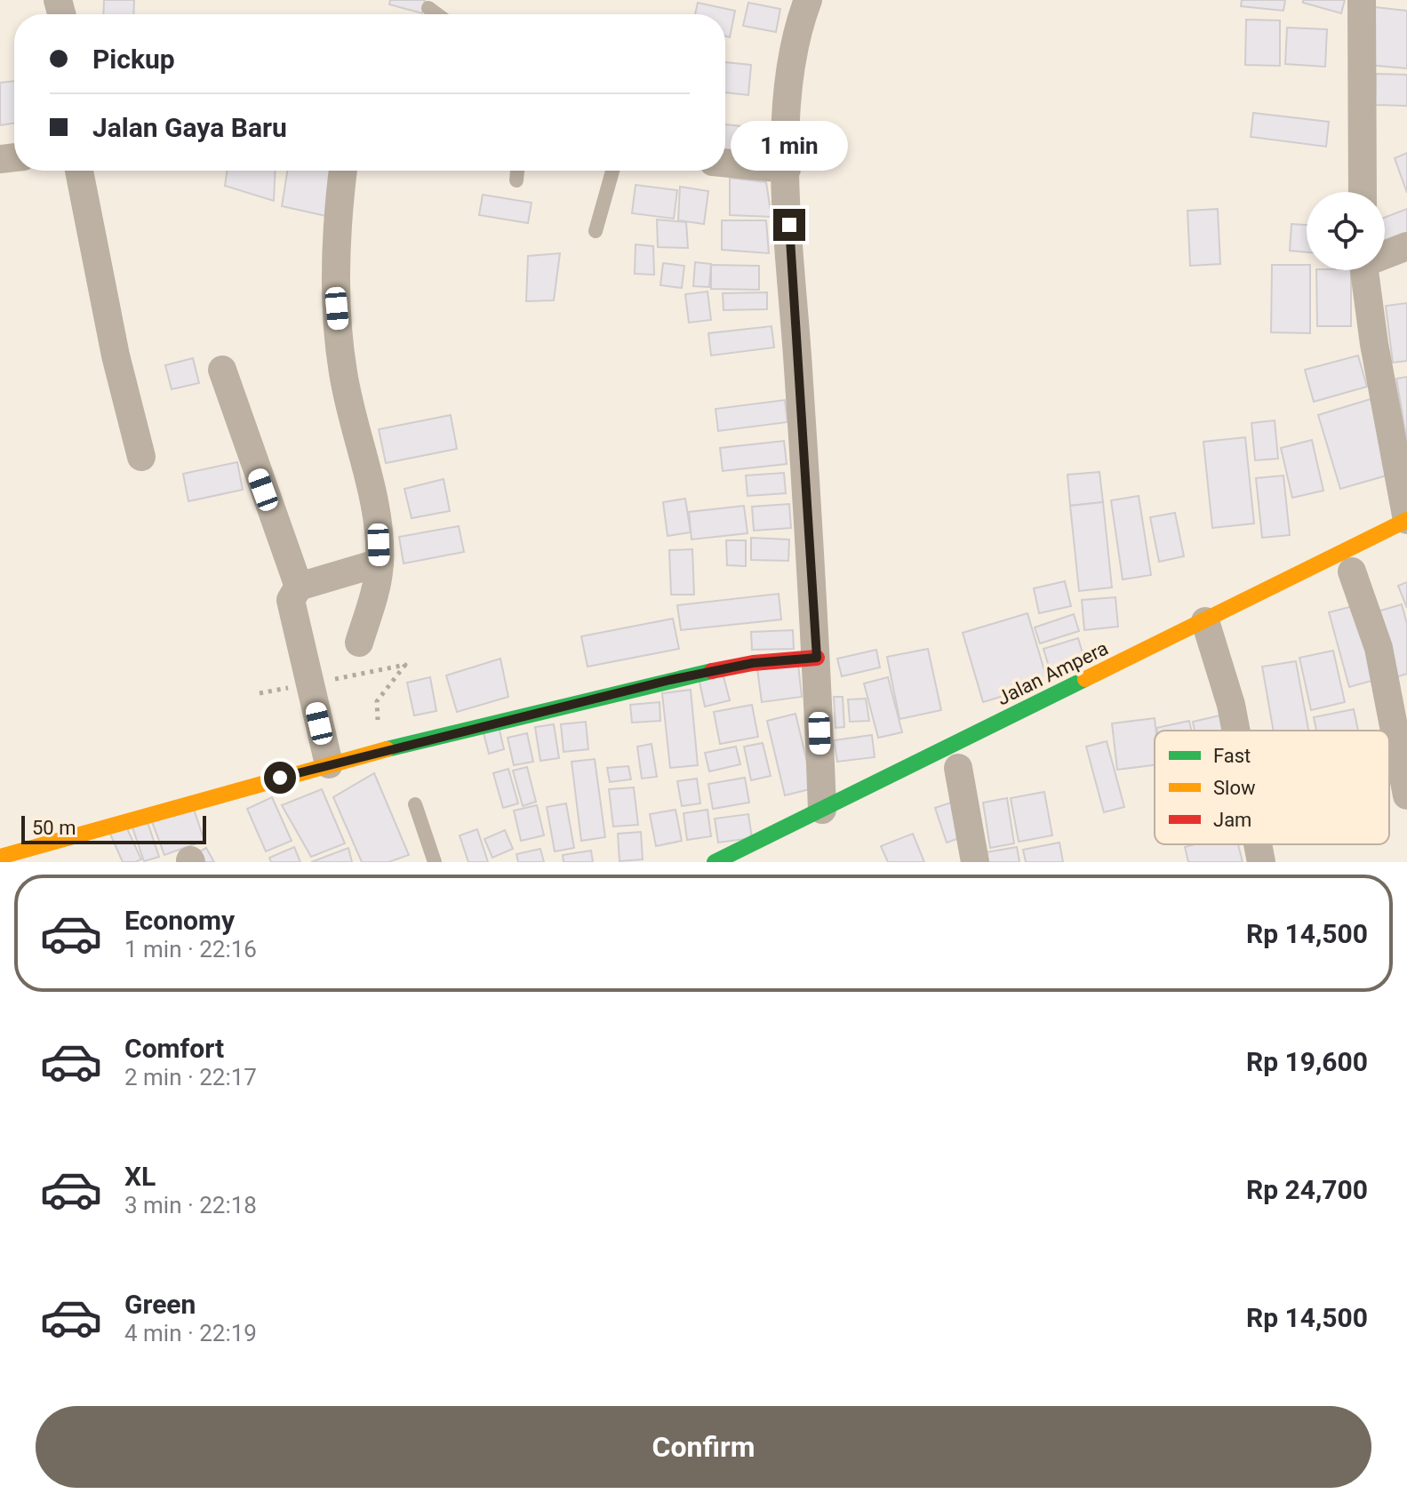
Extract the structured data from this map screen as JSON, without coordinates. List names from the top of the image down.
{
  "streets": {
    "street": ["Jalan Ampera"]
  },
  "legend": ["Fast", "Slow", "Jam"],
  "scale_bar": "50 m",
  "page": {
    "banner": ["Pickup", "Jalan Gaya Baru"],
    "bubble": "1 min",
    "scale": "50 m",
    "list": [
      {
        "name": "Economy",
        "note": "1 min · 22:16",
        "value": "Rp 14,500"
      },
      {
        "name": "Comfort",
        "note": "2 min · 22:17",
        "value": "Rp 19,600"
      },
      {
        "name": "XL",
        "note": "3 min · 22:18",
        "value": "Rp 24,700"
      },
      {
        "name": "Green",
        "note": "4 min · 22:19",
        "value": "Rp 14,500"
      }
    ],
    "buttons": "Confirm"
  }
}
